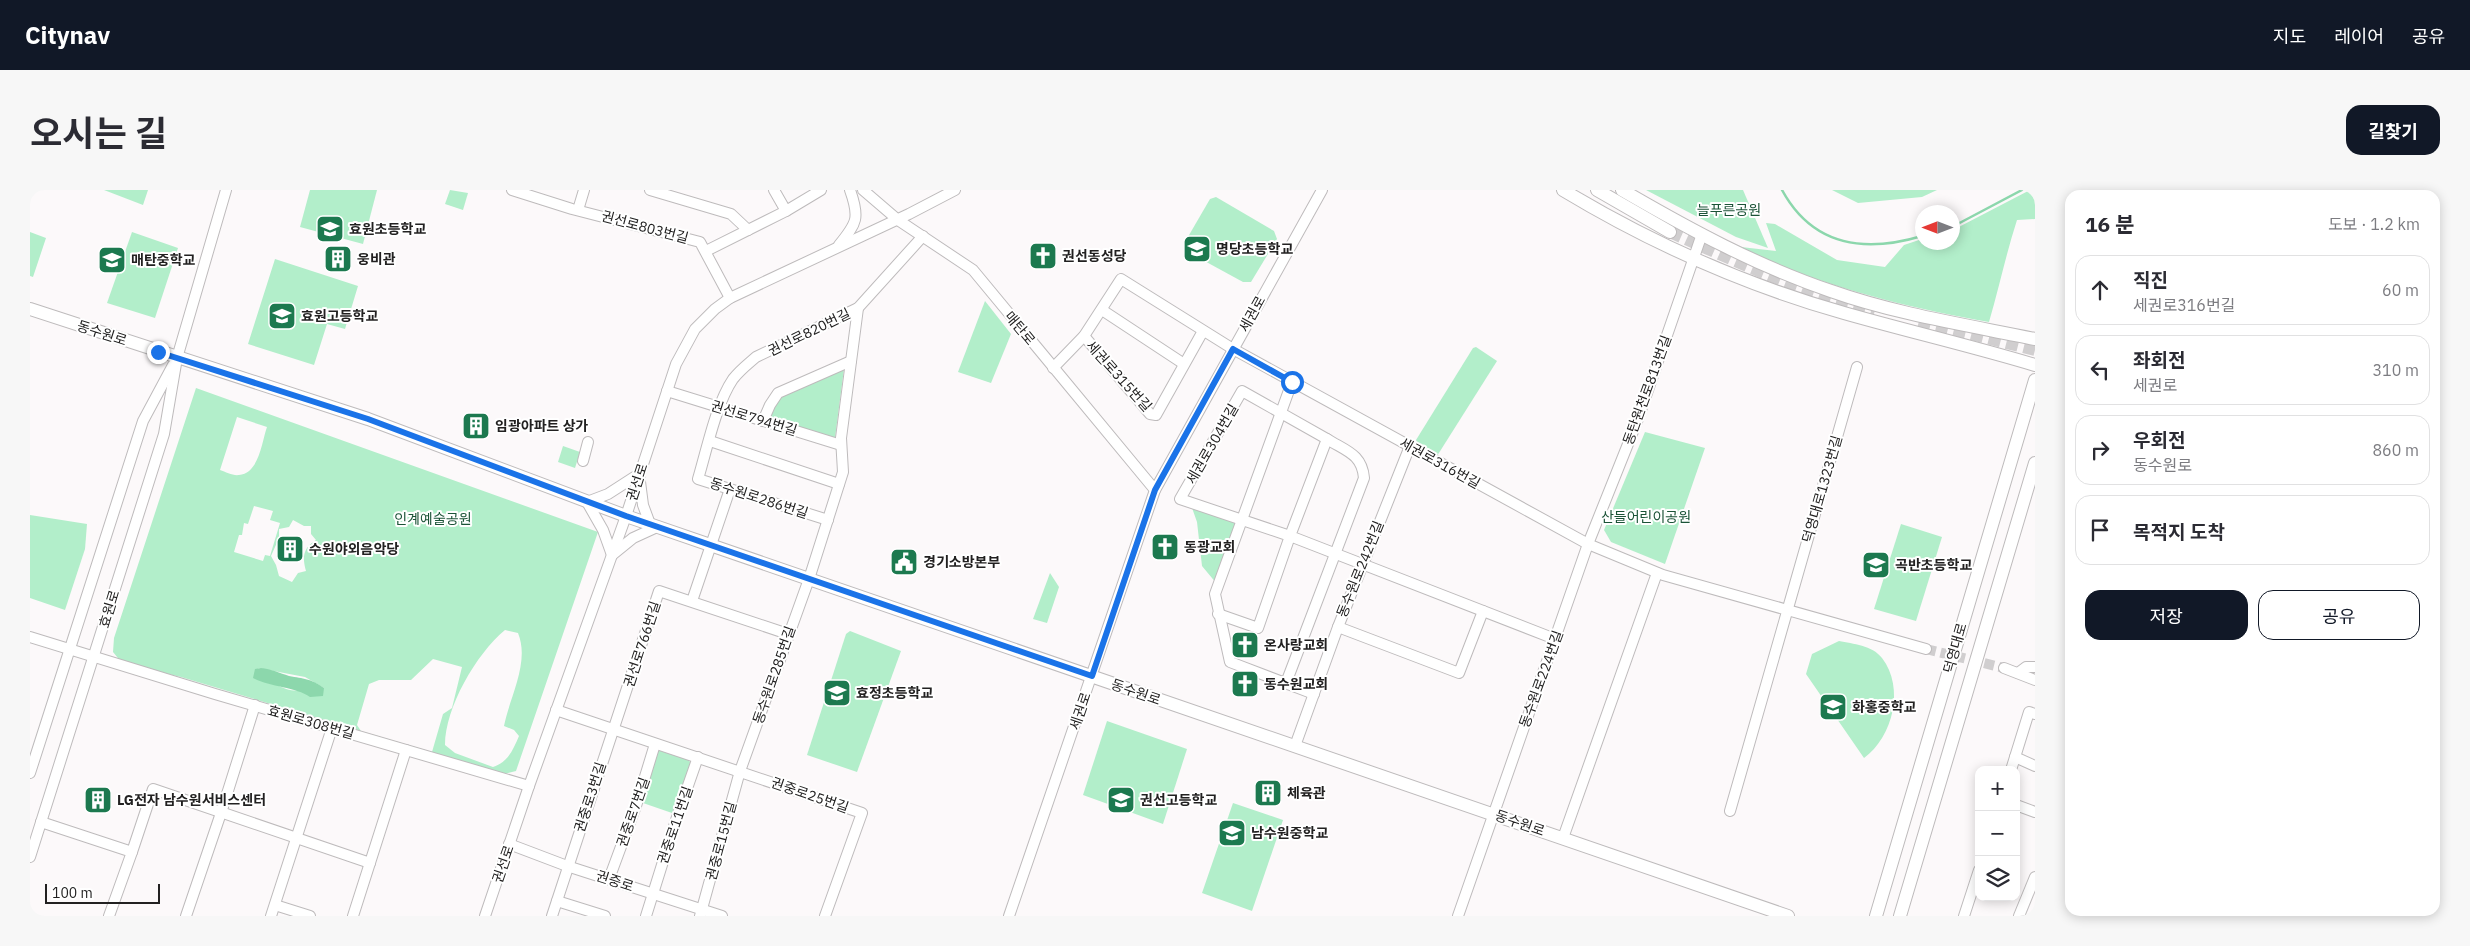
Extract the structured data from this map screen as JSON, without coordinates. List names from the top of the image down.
{
  "streets": {
    "main road": ["동수원로", "덕영대로"],
    "street": [
      "권선로803번길",
      "세권로",
      "매탄로",
      "권선로820번길",
      "세권로315번길",
      "동탄원천로813번길",
      "권선로794번길",
      "세권로304번길",
      "세권로316번길",
      "권선로",
      "덕영대로1323번길",
      "동수원로286번길",
      "동수원로242번길",
      "효원로",
      "권선로766번길",
      "동수원로285번길",
      "동수원로224번길",
      "효원로308번길",
      "권중로25번길",
      "권중로3번길",
      "권중로7번길",
      "권중로11번길",
      "권중로15번길",
      "권중로"
    ]
  },
  "crossings": [
    ["권선로803번길", "권선로"],
    ["세권로", "매탄로"],
    ["세권로", "동수원로"],
    ["세권로", "세권로315번길"],
    ["세권로", "세권로316번길"],
    ["매탄로", "권선로820번길"],
    ["매탄로", "세권로315번길"],
    ["매탄로", "권선로"],
    ["권선로820번길", "권선로794번길"],
    ["권선로820번길", "동수원로286번길"],
    ["동수원로", "권선로"],
    ["동수원로", "동수원로242번길"],
    ["동수원로", "효원로"],
    ["동수원로", "동수원로285번길"],
    ["동수원로", "동수원로224번길"],
    ["세권로315번길", "세권로316번길"],
    ["동탄원천로813번길", "세권로316번길"],
    ["동탄원천로813번길", "동수원로224번길"],
    ["권선로794번길", "권선로"],
    ["권선로794번길", "동수원로286번길"],
    ["세권로304번길", "동수원로242번길"],
    ["세권로304번길", "동수원로224번길"],
    ["세권로316번길", "동수원로242번길"],
    ["세권로316번길", "동수원로224번길"],
    ["권선로", "효원로308번길"],
    ["권선로", "권중로"],
    ["효원로", "효원로308번길"],
    ["권선로766번길", "권중로3번길"],
    ["동수원로285번길", "권중로25번길"],
    ["동수원로285번길", "권중로15번길"],
    ["권중로25번길", "권중로15번길"],
    ["권중로3번길", "권중로"],
    ["권중로7번길", "권중로"],
    ["권중로11번길", "권중로"],
    ["권중로15번길", "권중로"]
  ],
  "parks": ["늘푸른공원", "산들어린이공원", "인계예술공원"],
  "places": {
    "school or university": [
      "효원초등학교",
      "명당초등학교",
      "매탄중학교",
      "효원고등학교",
      "곡반초등학교",
      "효정초등학교",
      "화홍중학교",
      "권선고등학교",
      "남수원중학교"
    ],
    "church": [
      "권선동성당",
      "동광교회",
      "온사랑교회",
      "동수원교회"
    ],
    "building": [
      "웅비관",
      "임광아파트 상가",
      "수원야외음악당",
      "체육관",
      "LG전자 남수원서비스센터"
    ],
    "public building": ["경기소방본부"]
  },
  "scale_bar": "100 m",
  "north": "left",
  "page": {
    "header": "Citynav",
    "nav": ["지도", "레이어", "공유"],
    "title": "오시는 길",
    "buttons": [
      "길찾기",
      ["저장", "공유"]
    ],
    "heading": ["16 분", "도보 · 1.2 km"],
    "list": [
      ["직진", "세권로316번길", "60 m"],
      ["좌회전", "세권로", "310 m"],
      ["우회전", "동수원로", "860 m"],
      "목적지 도착"
    ],
    "map_buttons": ["+", "−"],
    "scale": "100 m"
  }
}
